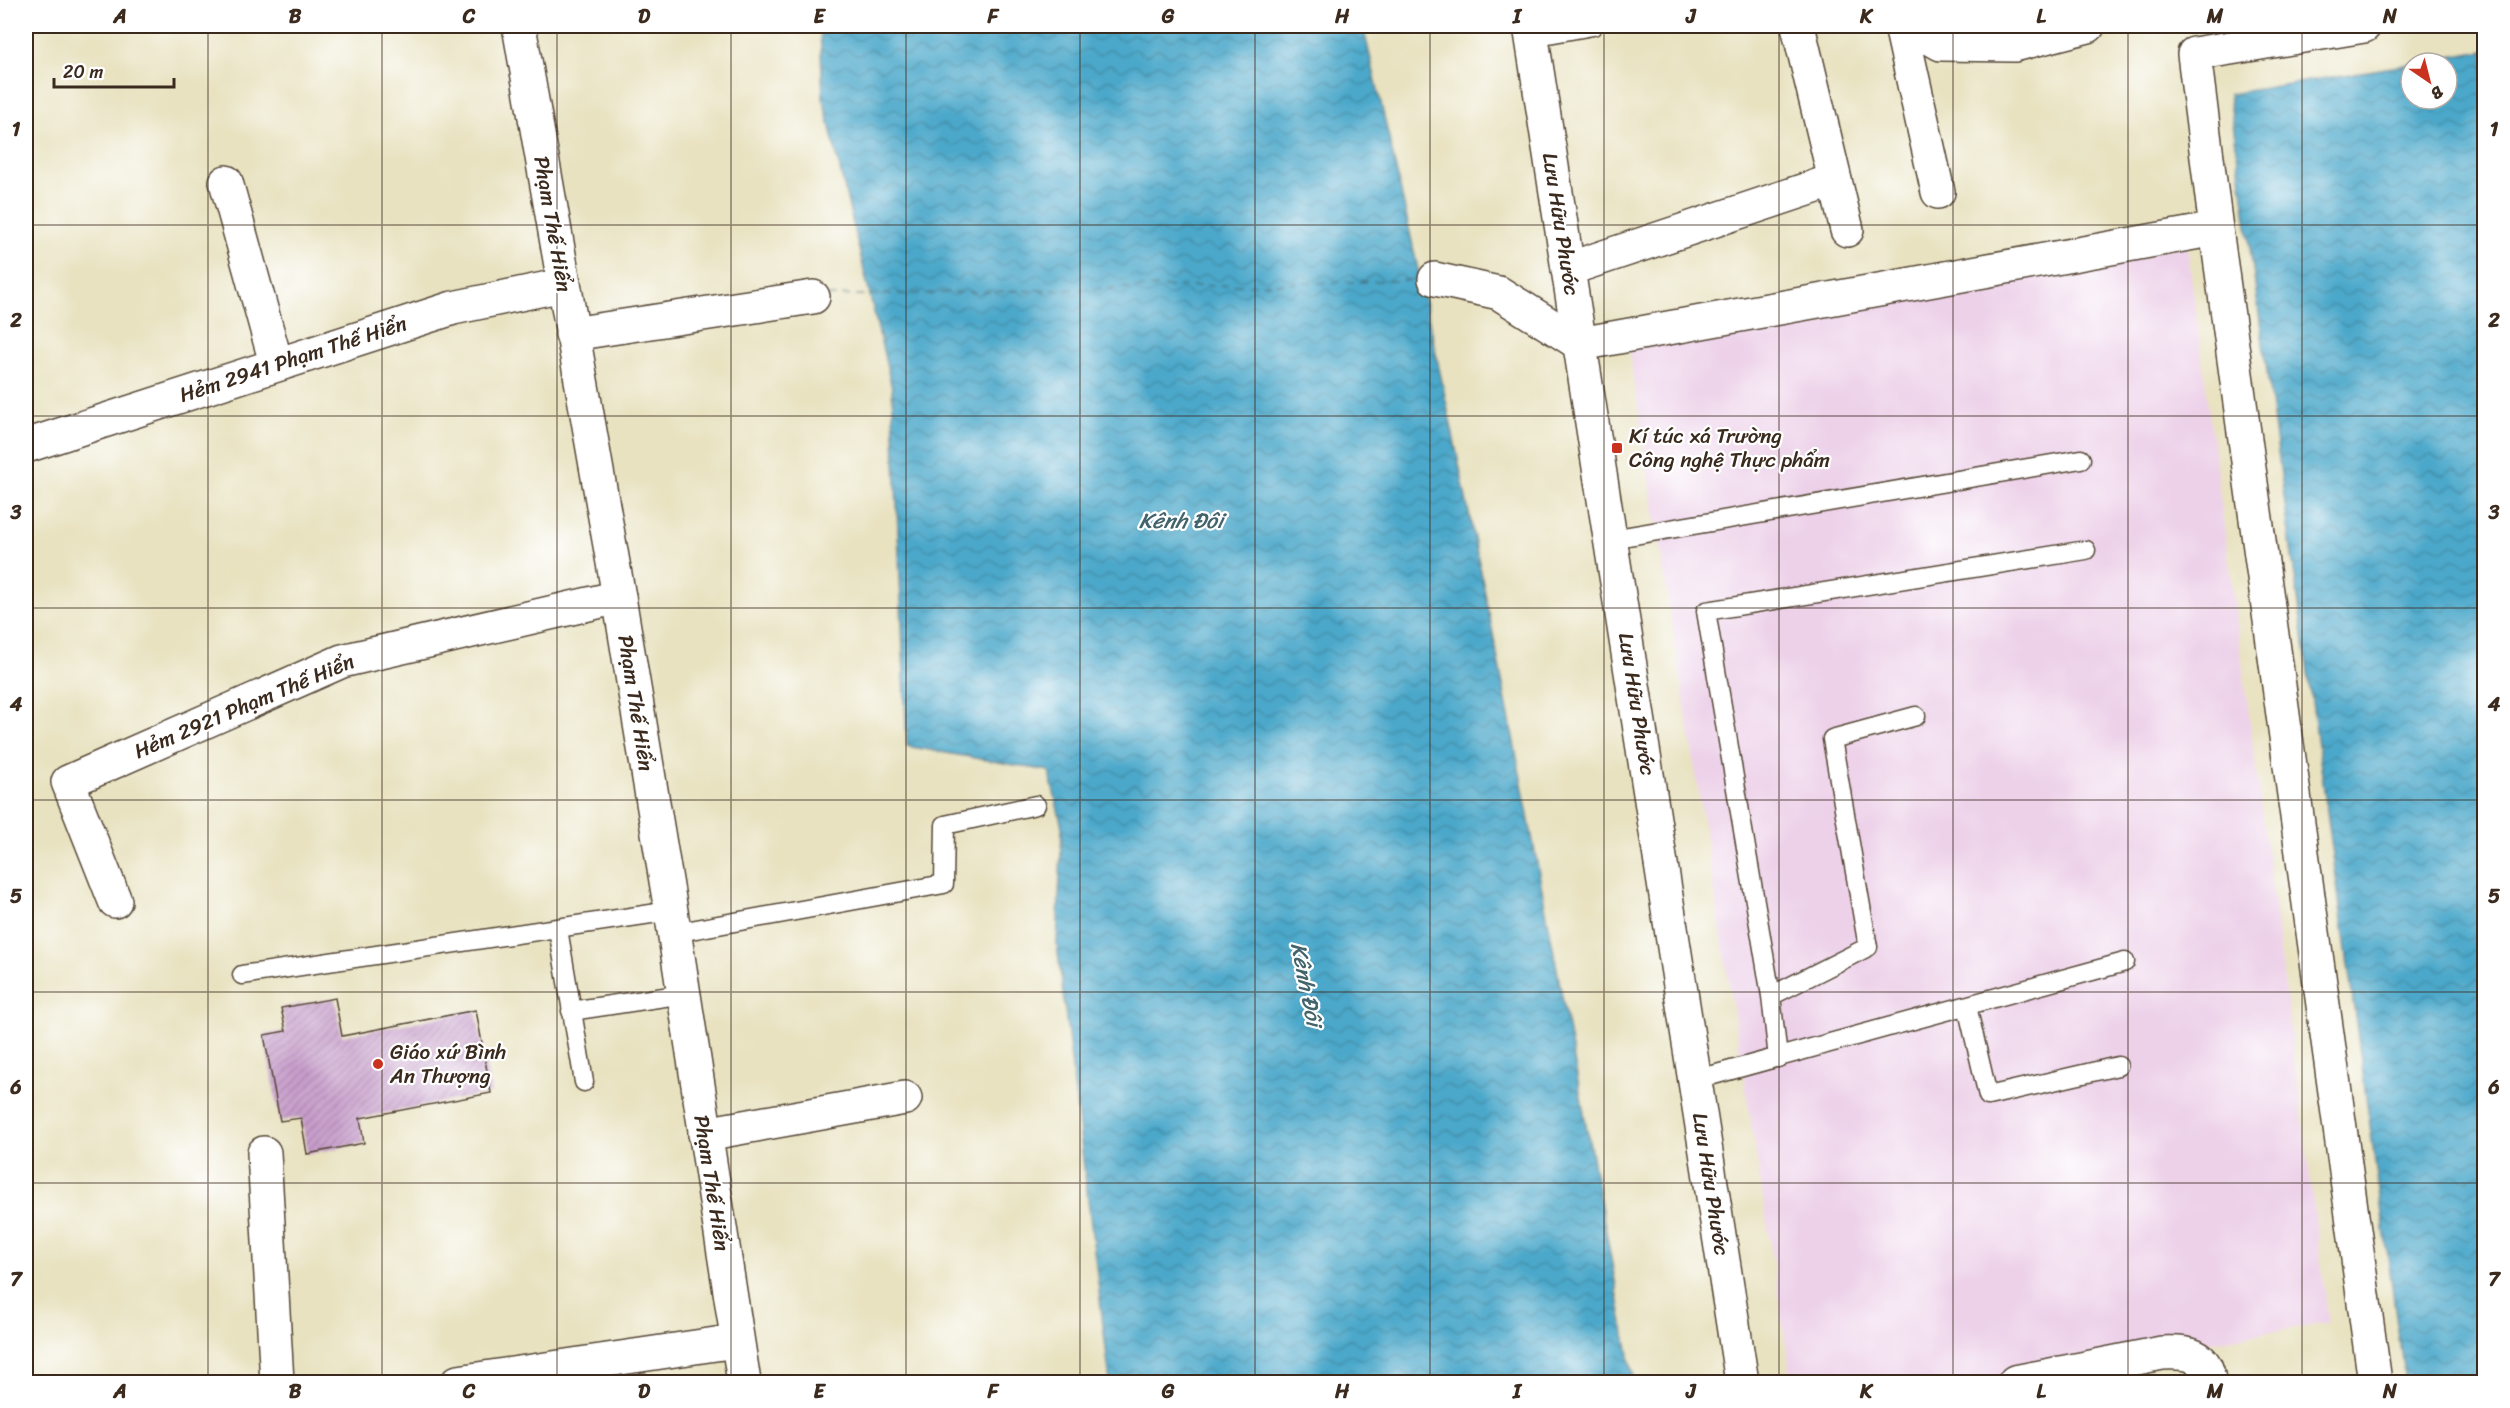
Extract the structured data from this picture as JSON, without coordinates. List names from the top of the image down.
{
  "streets": {
    "street": [
      "Phạm Thế Hiển",
      "Lưu Hữu Phước",
      "Hẻm 2941 Phạm Thế Hiển",
      "Hẻm 2921 Phạm Thế Hiển"
    ]
  },
  "crossings": [
    ["Phạm Thế Hiển", "Hẻm 2941 Phạm Thế Hiển"],
    ["Phạm Thế Hiển", "Hẻm 2921 Phạm Thế Hiển"]
  ],
  "water": ["Kênh Đôi"],
  "places": {
    "transit": ["Kí túc xá Trường Công nghệ Thực phẩm"],
    "other": ["Giáo xứ Bình An Thượng"]
  },
  "scale_bar": "20 m",
  "north": "bottom right",
  "grid": {
    "columns": [
      "A",
      "B",
      "C",
      "D",
      "E",
      "F",
      "G",
      "H",
      "I",
      "J",
      "K",
      "L",
      "M",
      "N"
    ],
    "rows": [
      "1",
      "2",
      "3",
      "4",
      "5",
      "6",
      "7"
    ]
  }
}
